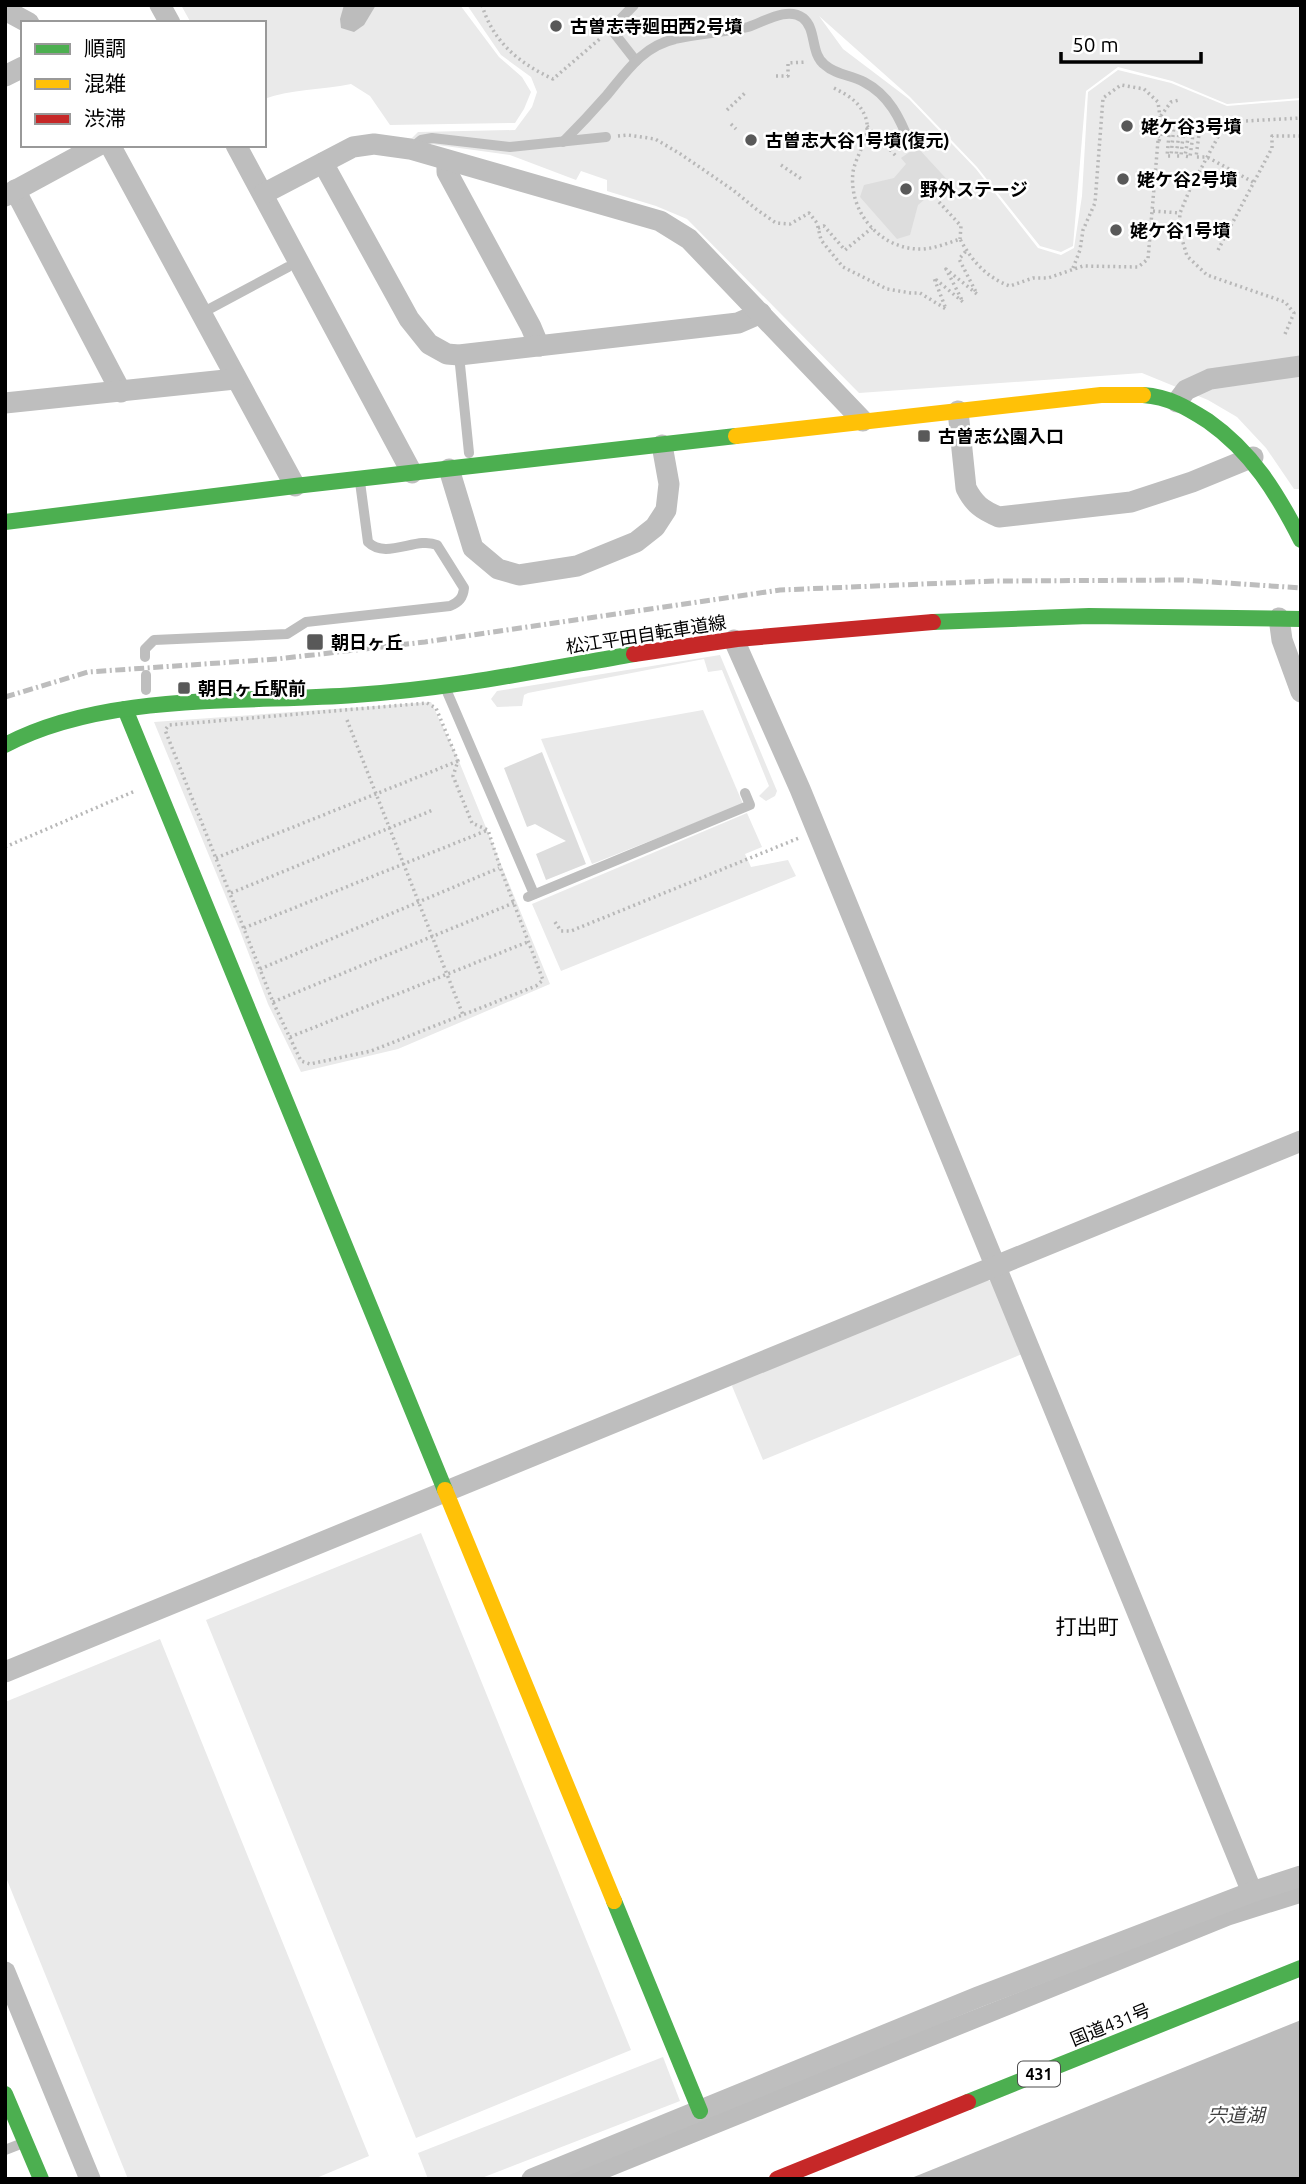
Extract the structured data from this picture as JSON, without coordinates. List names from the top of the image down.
{
  "streets": {
    "main road": ["松江平田自転車道線", "国道431号", "431"]
  },
  "districts": ["打出町"],
  "water": ["宍道湖"],
  "places": {
    "other": [
      "古曽志寺廻田西2号墳",
      "姥ケ谷3号墳",
      "古曽志大谷1号墳(復元)",
      "姥ケ谷2号墳",
      "野外ステージ",
      "姥ケ谷1号墳"
    ],
    "transit": ["古曽志公園入口", "朝日ヶ丘", "朝日ヶ丘駅前"]
  },
  "legend": ["順調", "混雑", "渋滞"],
  "scale_bar": "50 m"
}
